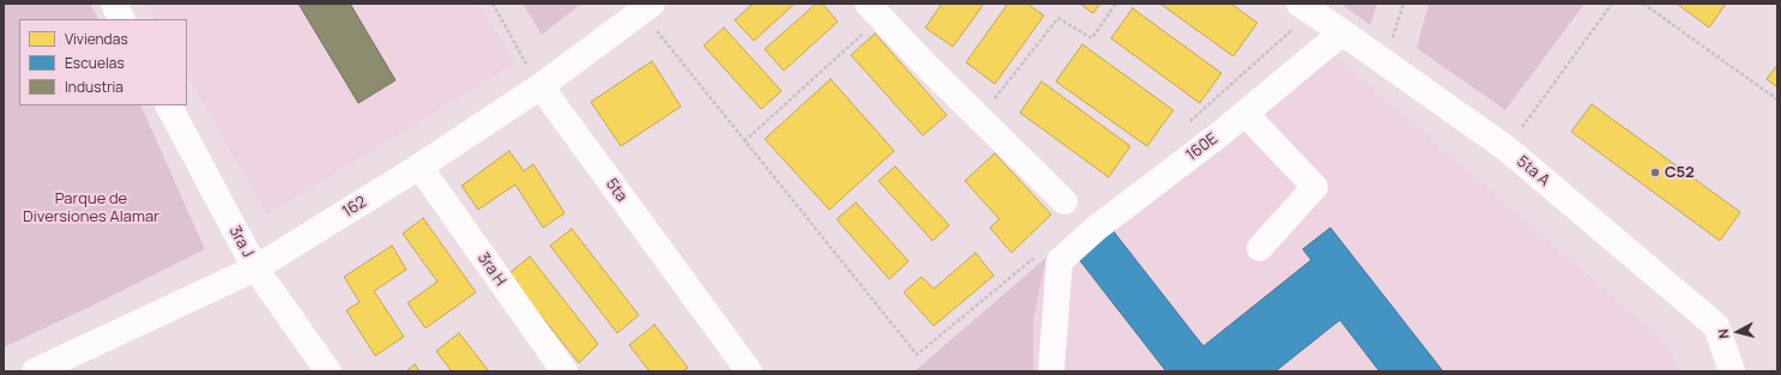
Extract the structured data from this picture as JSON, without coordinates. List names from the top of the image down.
{
  "streets": {
    "street": [
      "160E",
      "5ta A",
      "5ta",
      "162",
      "3ra J",
      "3ra H"
    ]
  },
  "crossings": [
    ["160E", "5ta A"],
    ["5ta", "162"],
    ["162", "3ra J"],
    ["162", "3ra H"]
  ],
  "parks": ["Parque de Diversiones Alamar"],
  "places": ["C52"],
  "legend": ["Viviendas", "Escuelas", "Industria"],
  "north": "left"
}
